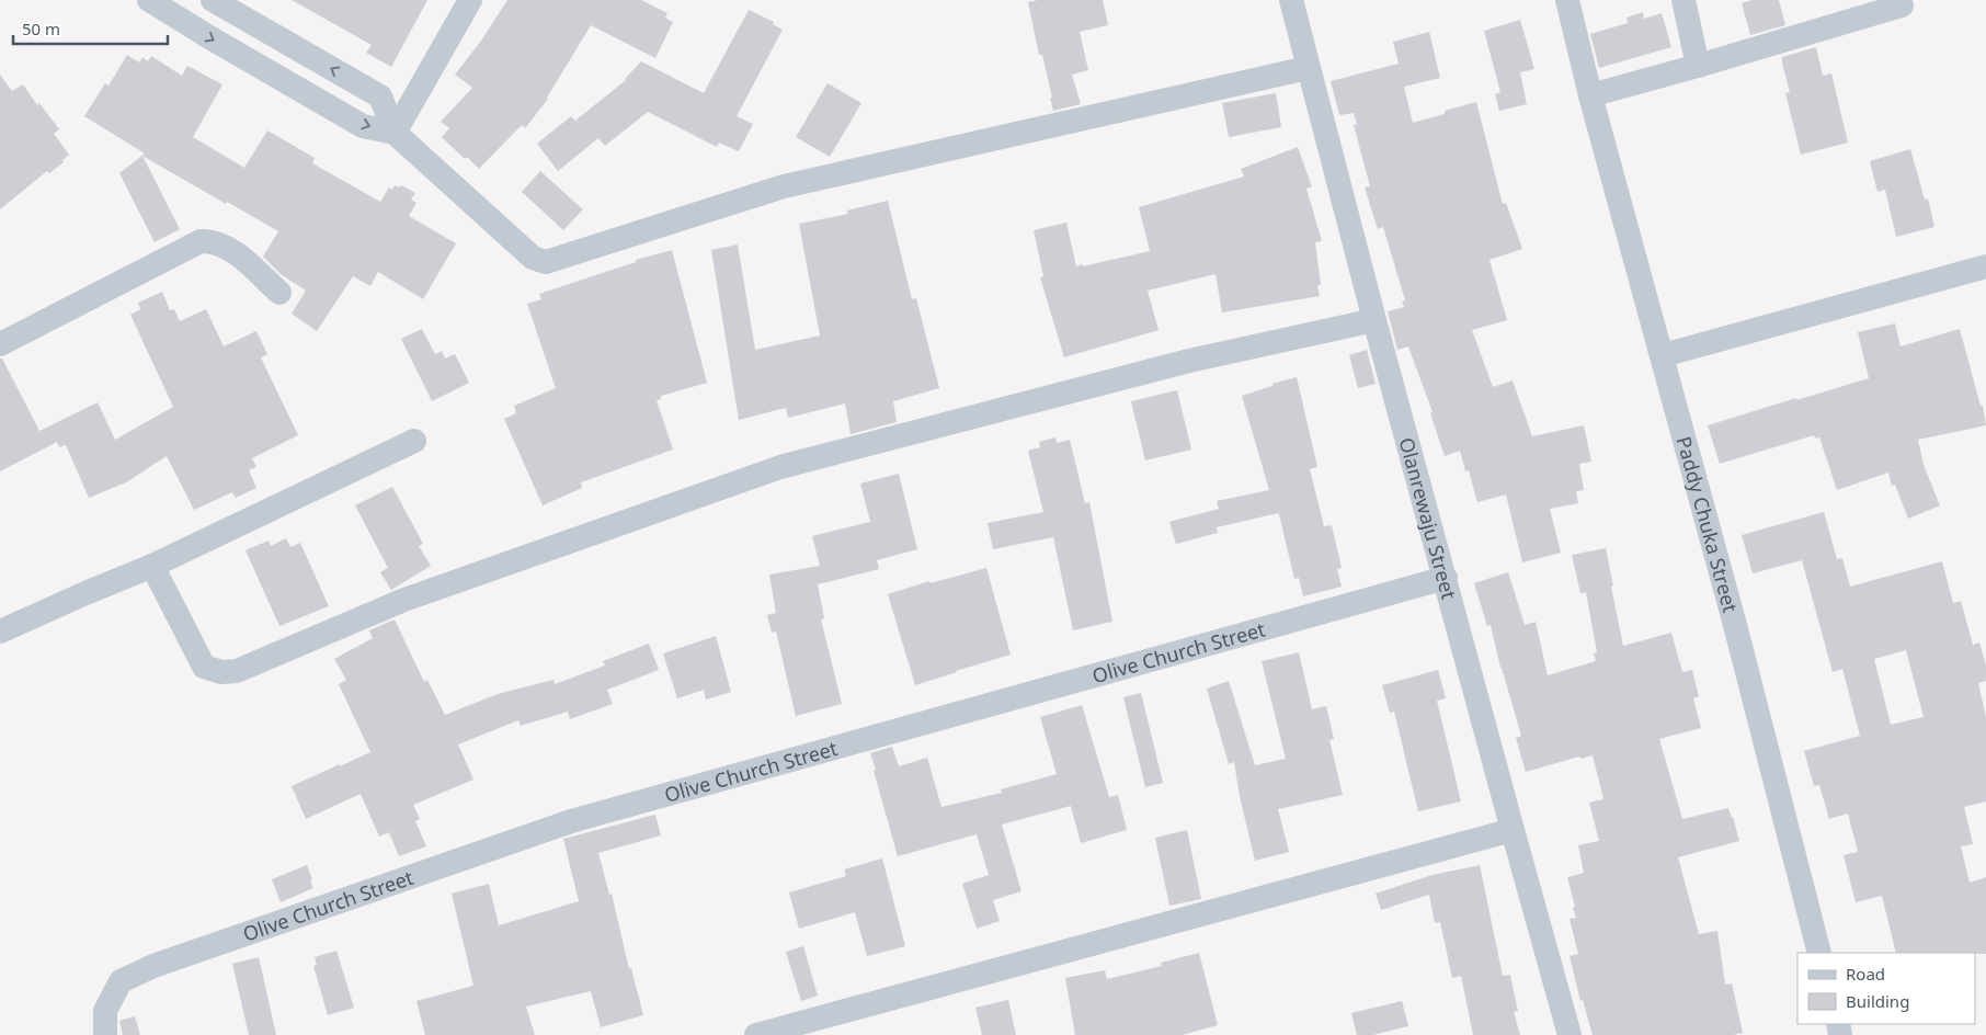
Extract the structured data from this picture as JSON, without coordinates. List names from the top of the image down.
{
  "streets": {
    "street": ["Olanrewaju Street", "Paddy Chuka Street", "Olive Church Street"]
  },
  "crossings": [
    ["Olanrewaju Street", "Olive Church Street"]
  ],
  "legend": ["Road", "Building"],
  "scale_bar": "50 m"
}
